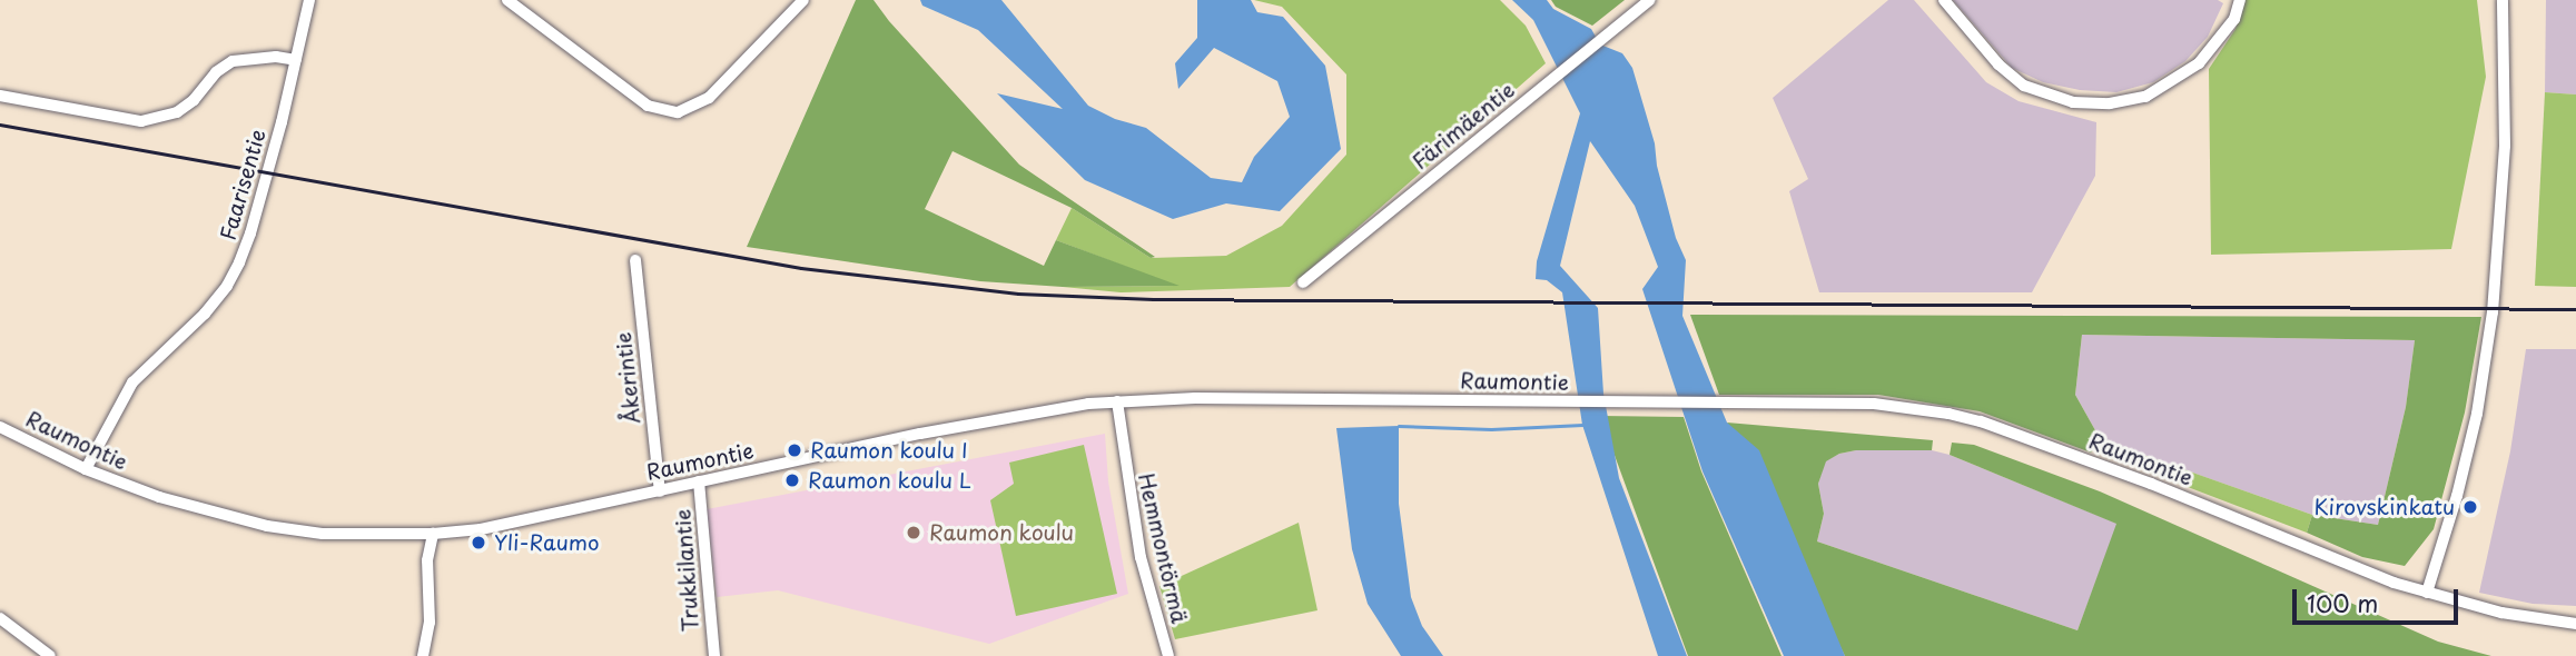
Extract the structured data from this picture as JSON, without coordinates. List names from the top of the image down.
{
  "streets": {
    "street": [
      "Färimäentie",
      "Faarisentie",
      "Åkerintie",
      "Raumontie",
      "Hemmontörmä",
      "Trukkilantie"
    ]
  },
  "crossings": [
    ["Faarisentie", "Raumontie"],
    ["Åkerintie", "Raumontie"],
    ["Raumontie", "Hemmontörmä"],
    ["Raumontie", "Trukkilantie"]
  ],
  "places": [
    "Raumon koulu I",
    "Raumon koulu L",
    "Kirovskinkatu",
    "Raumon koulu",
    "Yli-Raumo"
  ],
  "scale_bar": "100 m"
}
